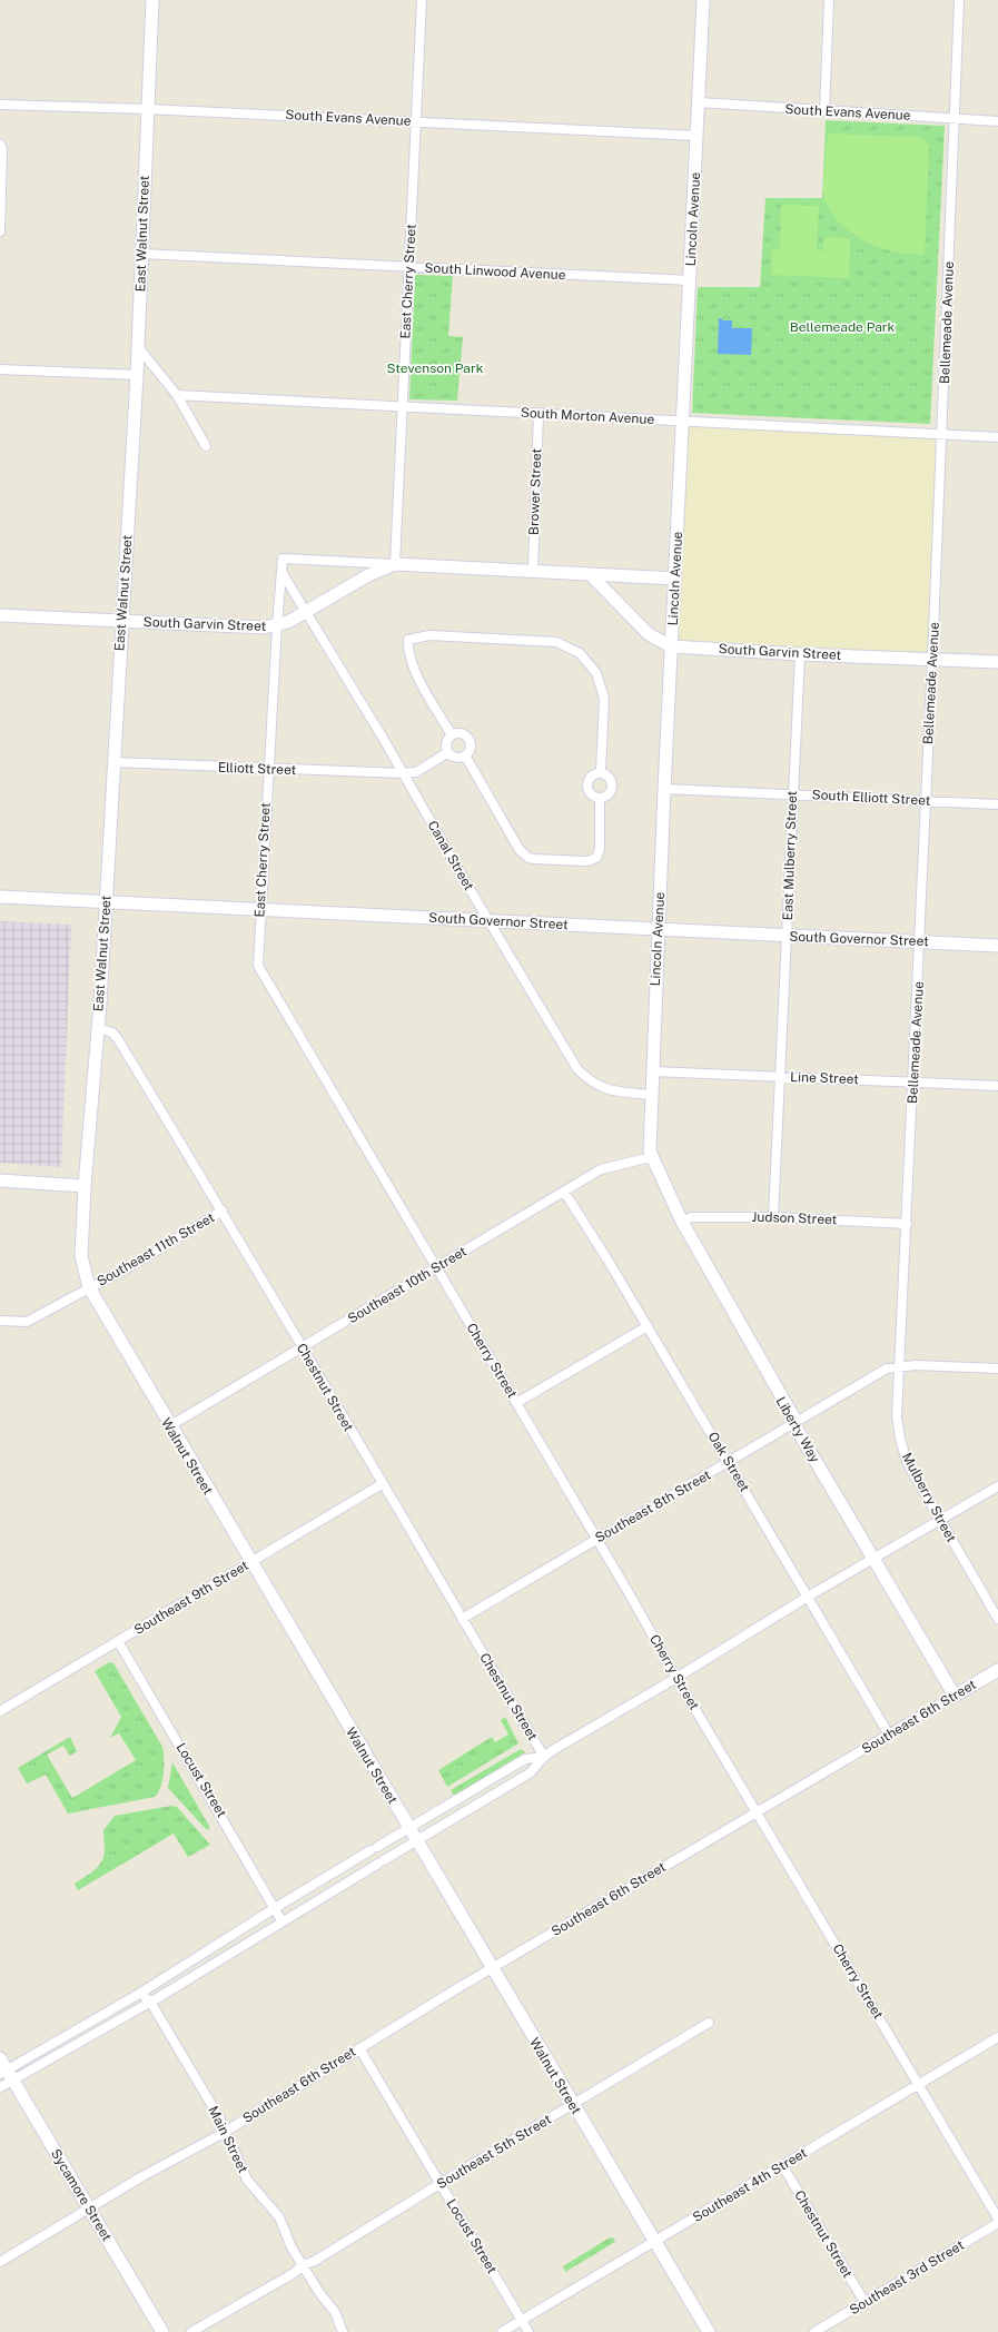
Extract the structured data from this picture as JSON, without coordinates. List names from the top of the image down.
{
  "streets": {
    "street": [
      "South Evans Avenue",
      "Lincoln Avenue",
      "East Walnut Street",
      "South Linwood Avenue",
      "East Cherry Street",
      "Bellemeade Avenue",
      "South Morton Avenue",
      "Brower Street",
      "South Garvin Street",
      "Elliott Street",
      "South Elliott Street",
      "Canal Street",
      "East Mulberry Street",
      "South Governor Street",
      "Line Street",
      "Judson Street",
      "Southeast 11th Street",
      "Southeast 10th Street",
      "Cherry Street",
      "Chestnut Street",
      "Liberty Way",
      "Walnut Street",
      "Oak Street",
      "Mulberry Street",
      "Southeast 8th Street",
      "Southeast 9th Street",
      "Southeast 6th Street",
      "Locust Street",
      "Main Street",
      "Southeast 5th Street",
      "Southeast 4th Street",
      "Sycamore Street",
      "Southeast 3rd Street"
    ]
  },
  "crossings": [
    ["South Evans Avenue", "Lincoln Avenue"],
    ["South Evans Avenue", "East Walnut Street"],
    ["South Evans Avenue", "East Cherry Street"],
    ["South Evans Avenue", "Bellemeade Avenue"],
    ["Lincoln Avenue", "South Linwood Avenue"],
    ["Lincoln Avenue", "South Morton Avenue"],
    ["Lincoln Avenue", "South Garvin Street"],
    ["Lincoln Avenue", "South Elliott Street"],
    ["Lincoln Avenue", "Canal Street"],
    ["Lincoln Avenue", "South Governor Street"],
    ["Lincoln Avenue", "Line Street"],
    ["Lincoln Avenue", "Southeast 10th Street"],
    ["Lincoln Avenue", "Liberty Way"],
    ["East Walnut Street", "South Linwood Avenue"],
    ["East Walnut Street", "South Garvin Street"],
    ["East Walnut Street", "Elliott Street"],
    ["East Walnut Street", "South Governor Street"],
    ["East Walnut Street", "Chestnut Street"],
    ["East Walnut Street", "Walnut Street"],
    ["South Linwood Avenue", "East Cherry Street"],
    ["East Cherry Street", "South Morton Avenue"],
    ["East Cherry Street", "South Garvin Street"],
    ["East Cherry Street", "Elliott Street"],
    ["East Cherry Street", "Canal Street"],
    ["East Cherry Street", "South Governor Street"],
    ["East Cherry Street", "Cherry Street"],
    ["Bellemeade Avenue", "South Morton Avenue"],
    ["Bellemeade Avenue", "South Garvin Street"],
    ["Bellemeade Avenue", "South Elliott Street"],
    ["Bellemeade Avenue", "South Governor Street"],
    ["Bellemeade Avenue", "Line Street"],
    ["Bellemeade Avenue", "Judson Street"],
    ["Bellemeade Avenue", "Mulberry Street"],
    ["Bellemeade Avenue", "Southeast 8th Street"],
    ["South Morton Avenue", "Brower Street"],
    ["Brower Street", "South Garvin Street"],
    ["South Garvin Street", "Canal Street"],
    ["South Garvin Street", "East Mulberry Street"],
    ["Elliott Street", "Canal Street"],
    ["South Elliott Street", "East Mulberry Street"],
    ["Canal Street", "South Governor Street"],
    ["East Mulberry Street", "South Governor Street"],
    ["East Mulberry Street", "Line Street"],
    ["East Mulberry Street", "Judson Street"],
    ["Judson Street", "Liberty Way"],
    ["Southeast 11th Street", "Chestnut Street"],
    ["Southeast 11th Street", "Walnut Street"],
    ["Southeast 10th Street", "Cherry Street"],
    ["Southeast 10th Street", "Chestnut Street"],
    ["Southeast 10th Street", "Liberty Way"],
    ["Southeast 10th Street", "Walnut Street"],
    ["Southeast 10th Street", "Oak Street"],
    ["Cherry Street", "Southeast 8th Street"],
    ["Cherry Street", "Southeast 6th Street"],
    ["Cherry Street", "Southeast 4th Street"],
    ["Chestnut Street", "Southeast 8th Street"],
    ["Chestnut Street", "Southeast 9th Street"],
    ["Chestnut Street", "Southeast 4th Street"],
    ["Chestnut Street", "Southeast 3rd Street"],
    ["Liberty Way", "Southeast 8th Street"],
    ["Liberty Way", "Southeast 6th Street"],
    ["Walnut Street", "Southeast 9th Street"],
    ["Walnut Street", "Southeast 6th Street"],
    ["Walnut Street", "Southeast 5th Street"],
    ["Walnut Street", "Southeast 4th Street"],
    ["Oak Street", "Southeast 8th Street"],
    ["Oak Street", "Southeast 6th Street"],
    ["Mulberry Street", "Southeast 8th Street"],
    ["Southeast 9th Street", "Locust Street"],
    ["Southeast 6th Street", "Locust Street"],
    ["Southeast 6th Street", "Main Street"],
    ["Southeast 6th Street", "Sycamore Street"],
    ["Locust Street", "Southeast 5th Street"],
    ["Locust Street", "Southeast 4th Street"],
    ["Main Street", "Southeast 5th Street"]
  ],
  "parks": ["Bellemeade Park", "Stevenson Park"]
}
